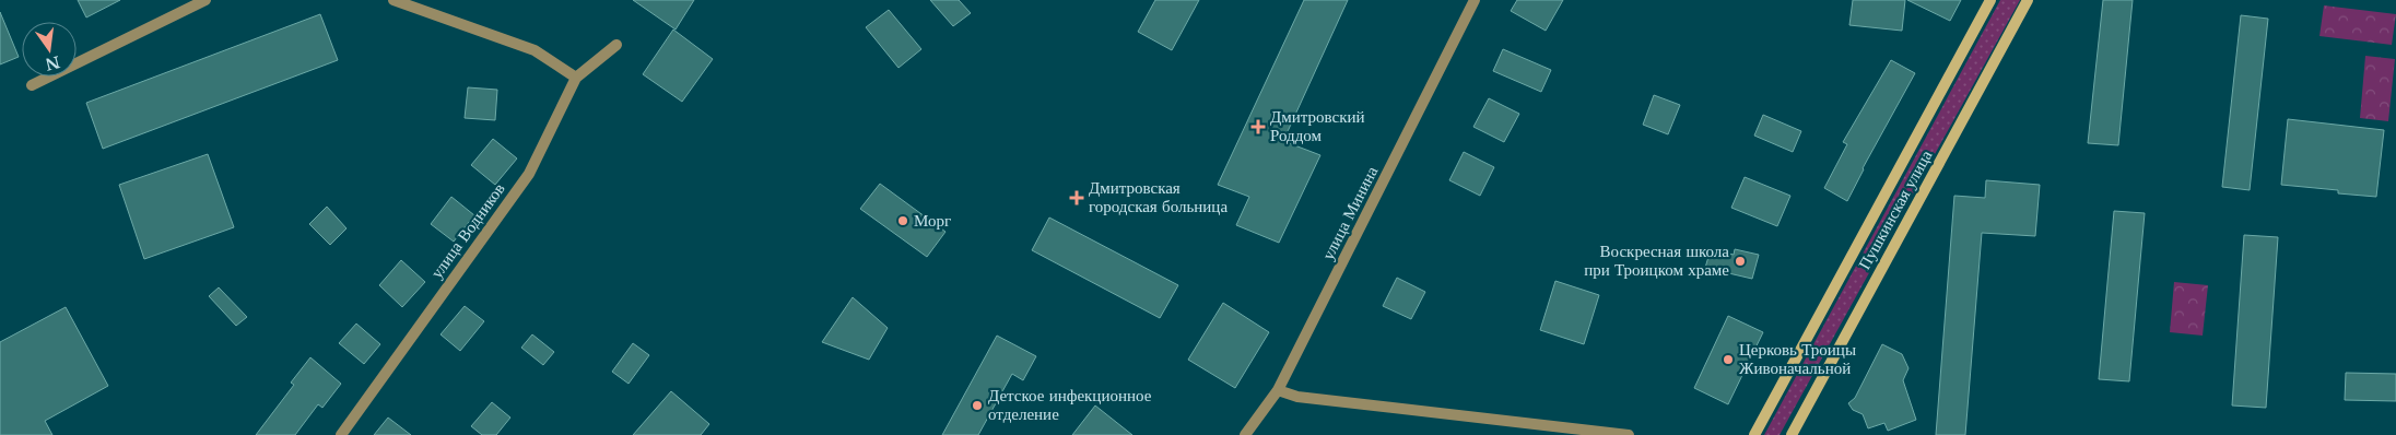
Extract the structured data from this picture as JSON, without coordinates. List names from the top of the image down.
{
  "streets": {
    "main road": ["Пушкинская улица"],
    "street": ["улица Минина", "улица Водников"]
  },
  "places": {
    "health": ["Дмитровский Роддом", "Дмитровская городская больница"],
    "other": [
      "Морг",
      "Воскресная школа при Троицком храме",
      "Церковь Троицы Живоначальной",
      "Детское инфекционное отделение"
    ]
  },
  "north": "bottom"
}
